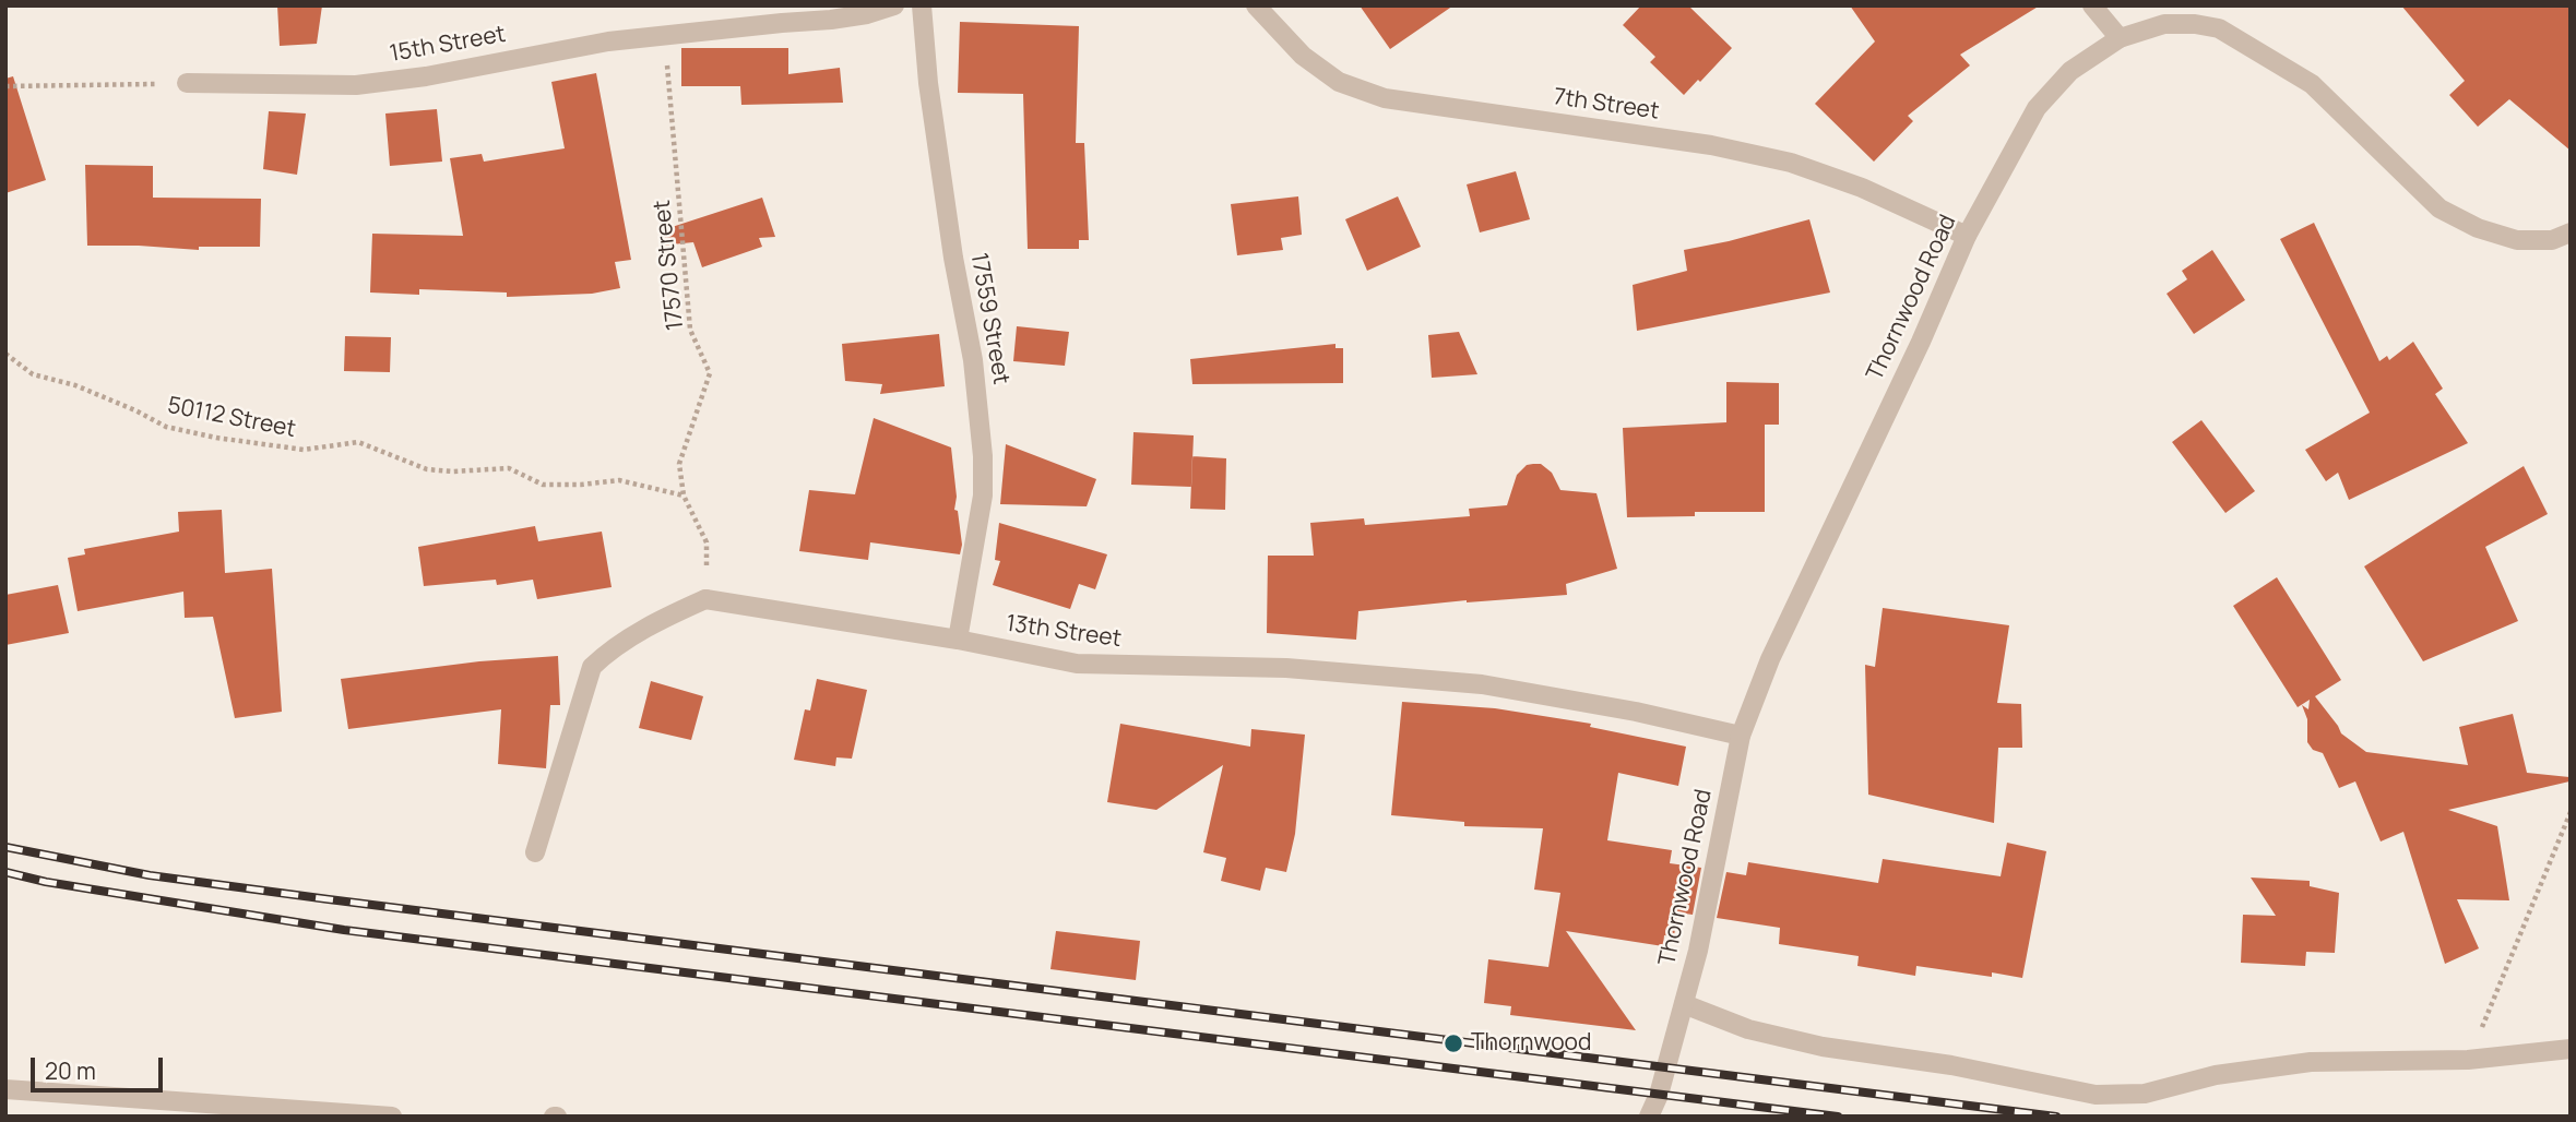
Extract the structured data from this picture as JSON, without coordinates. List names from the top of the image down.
{
  "streets": {
    "street": [
      "15th Street",
      "7th Street",
      "Thornwood Road",
      "17559 Street",
      "13th Street"
    ],
    "path": ["17570 Street", "50112 Street"]
  },
  "crossings": [
    ["15th Street", "17570 Street"],
    ["7th Street", "Thornwood Road"],
    ["17570 Street", "50112 Street"],
    ["17570 Street", "13th Street"],
    ["Thornwood Road", "13th Street"],
    ["17559 Street", "13th Street"]
  ],
  "places": ["Thornwood"],
  "scale_bar": "20 m"
}
